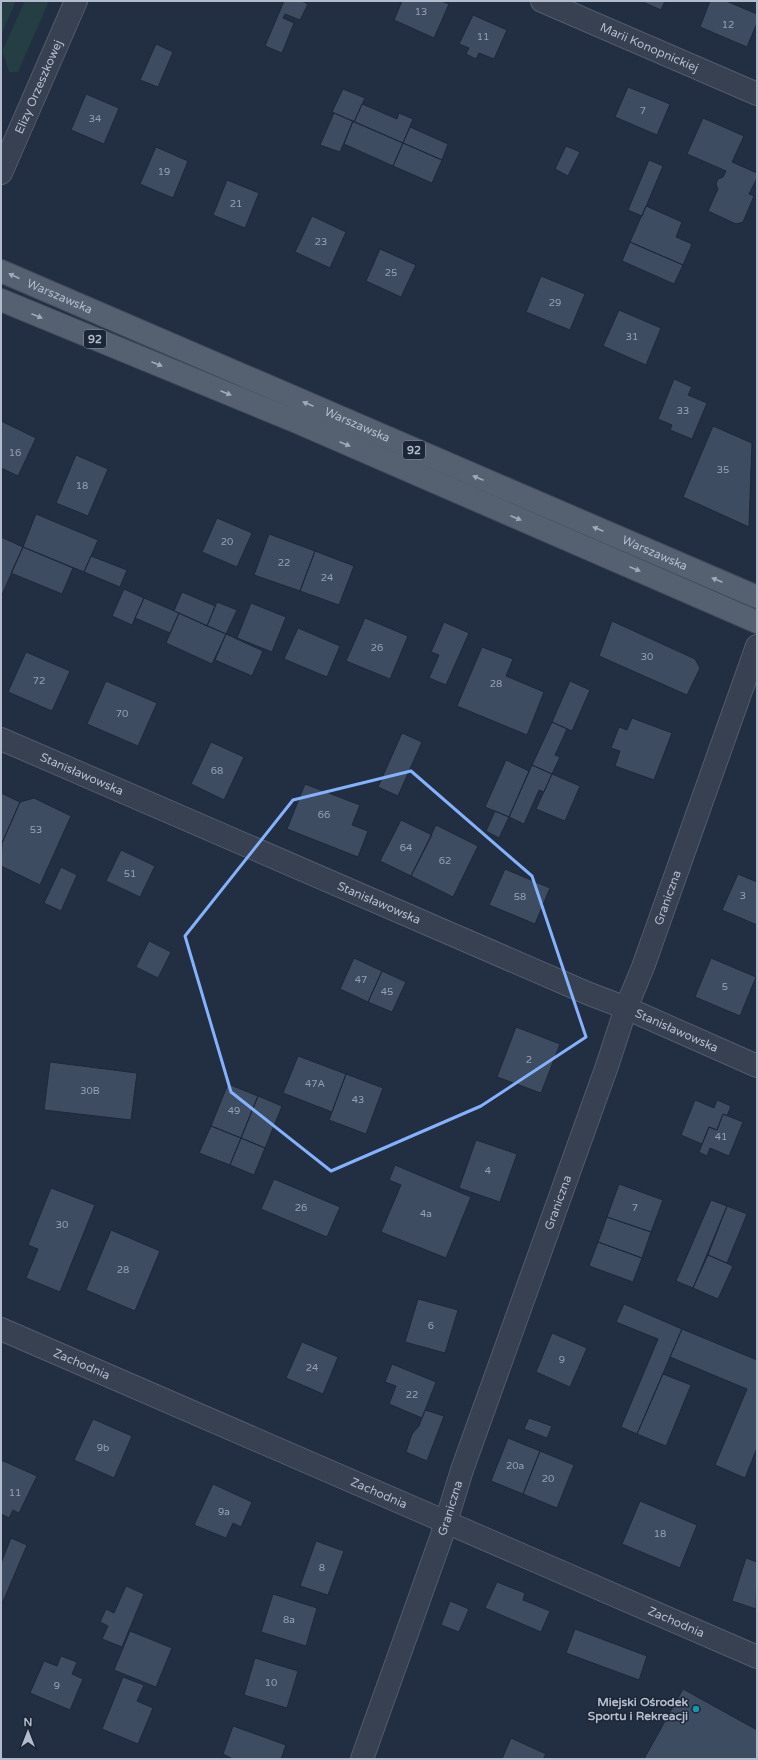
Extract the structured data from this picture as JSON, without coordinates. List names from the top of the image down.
{
  "streets": {
    "main road": ["Warszawska", "92"],
    "street": [
      "Marii Konopnickiej",
      "Elizy Orzeszkowej",
      "Stanisławowska",
      "Graniczna",
      "Zachodnia"
    ]
  },
  "crossings": [
    ["Stanisławowska", "Graniczna"],
    ["Graniczna", "Zachodnia"]
  ],
  "places": ["Miejski Ośrodek Sportu i Rekreacji"],
  "house_numbers": [
    "13",
    "12",
    "11",
    "7",
    "34",
    "19",
    "21",
    "23",
    "25",
    "29",
    "31",
    "33",
    "16",
    "35",
    "18",
    "20",
    "22",
    "24",
    "26",
    "30",
    "72",
    "28",
    "70",
    "68",
    "66",
    "53",
    "64",
    "62",
    "51",
    "3",
    "58",
    "47",
    "5",
    "45",
    "2",
    "47A",
    "30B",
    "43",
    "49",
    "41",
    "4",
    "26",
    "7",
    "4a",
    "30",
    "28",
    "6",
    "9",
    "24",
    "22",
    "9b",
    "20a",
    "20",
    "11",
    "9a",
    "18",
    "8",
    "8a",
    "10",
    "9"
  ],
  "north": "top"
}
